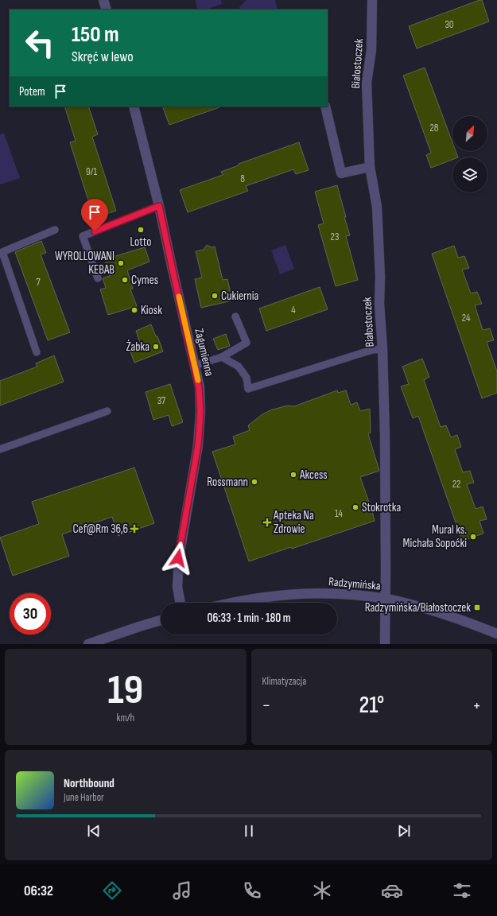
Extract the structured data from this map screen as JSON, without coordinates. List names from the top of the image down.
{
  "streets": {
    "street": ["Białostoczek", "Zagumienna", "Radzymińska"]
  },
  "crossings": [
    ["Białostoczek", "Radzymińska"]
  ],
  "places": {
    "other": [
      "Lotto",
      "WYROLLOWANI KEBAB",
      "Cymes",
      "Cukiernia",
      "Kiosk",
      "Żabka",
      "Akcess",
      "Rossmann",
      "Stokrotka",
      "Mural ks. Michała Sopoćki"
    ],
    "health": ["Apteka Na Zdrowie", "Cef@Rm 36,6"],
    "transit": ["Radzymińska/Białostoczek"]
  },
  "house_numbers": [
    "30",
    "28",
    "9/1",
    "8",
    "23",
    "7",
    "4",
    "24",
    "37",
    "22",
    "14"
  ],
  "north": "top right",
  "page": {
    "turn": ["150 m", "Skręć w lewo"],
    "then": "Potem",
    "limit": "30",
    "trip": "06:33 · 1 min · 180 m",
    "tile": [
      ["19", "km/h"],
      "Klimatyzacja"
    ],
    "heat": ["−", "21°", "+"],
    "song": ["Northbound", "June Harbor"],
    "tabs": "06:32"
  }
}
